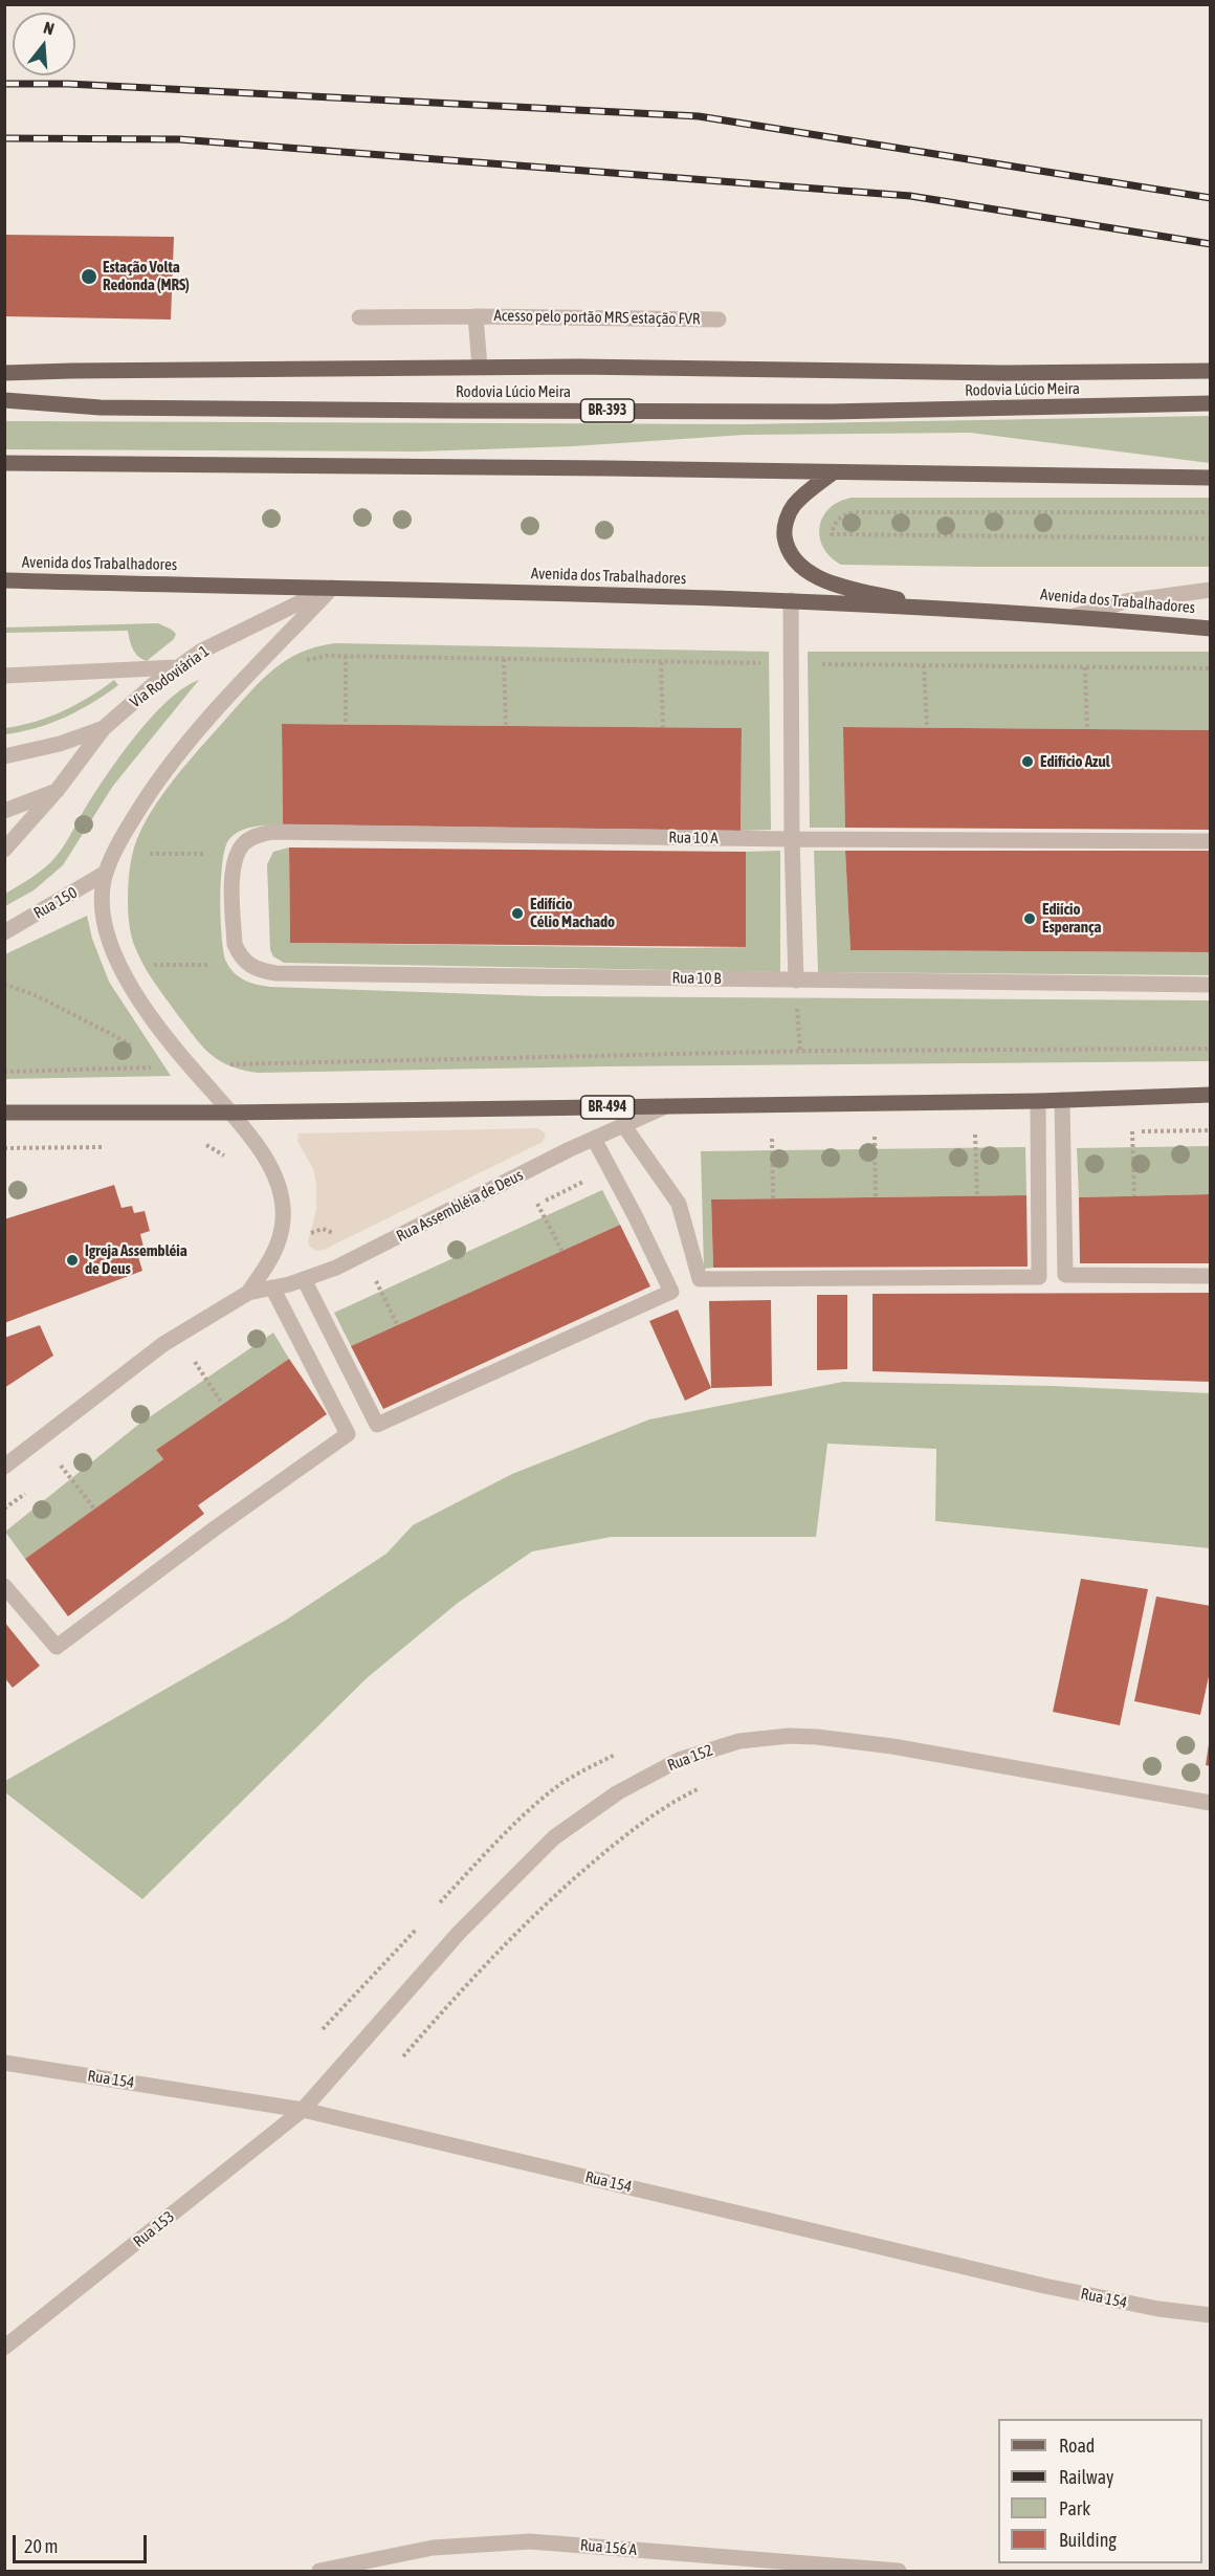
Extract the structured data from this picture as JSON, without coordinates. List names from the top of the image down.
{
  "streets": {
    "main road": [
      "Rodovia Lúcio Meira",
      "BR-393",
      "Avenida dos Trabalhadores",
      "BR-494"
    ],
    "street": [
      "Acesso pelo portão MRS estação FVR",
      "Via Rodoviária 1",
      "Rua 10 A",
      "Rua 150",
      "Rua 10 B",
      "Rua Assembléia de Deus",
      "Rua 152",
      "Rua 154",
      "Rua 153",
      "Rua 156 A"
    ]
  },
  "crossings": [
    ["Avenida dos Trabalhadores", "Via Rodoviária 1"],
    ["Rua 150", "Rua Assembléia de Deus"],
    ["BR-494", "Rua Assembléia de Deus"],
    ["Rua 152", "Rua 154"],
    ["Rua 152", "Rua 153"],
    ["Rua 154", "Rua 153"]
  ],
  "places": [
    "Estação Volta Redonda (MRS)",
    "Edifício Azul",
    "Edifício Célio Machado",
    "Ediício Esperança",
    "Igreja Assembléia de Deus"
  ],
  "legend": [
    "Road",
    "Railway",
    "Park",
    "Building"
  ],
  "scale_bar": "20 m",
  "north": "top"
}
